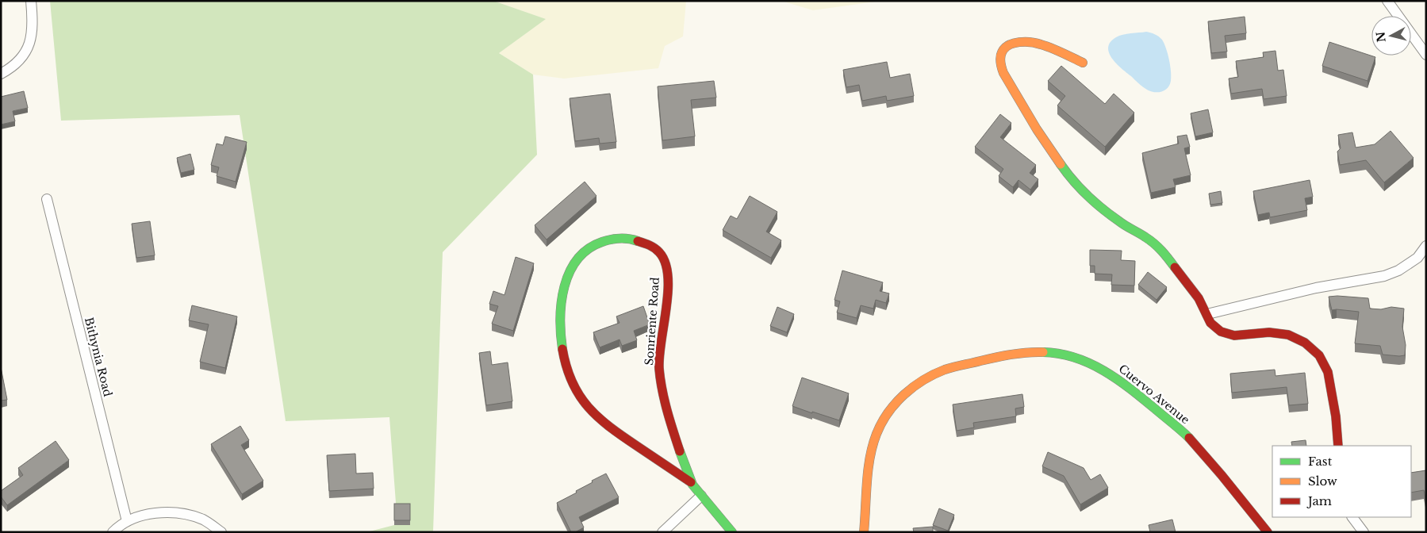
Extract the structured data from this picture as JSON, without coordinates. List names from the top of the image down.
{
  "streets": {
    "street": ["Sonriente Road", "Bithynia Road", "Cuervo Avenue"]
  },
  "legend": ["Fast", "Slow", "Jam"],
  "north": "left"
}
